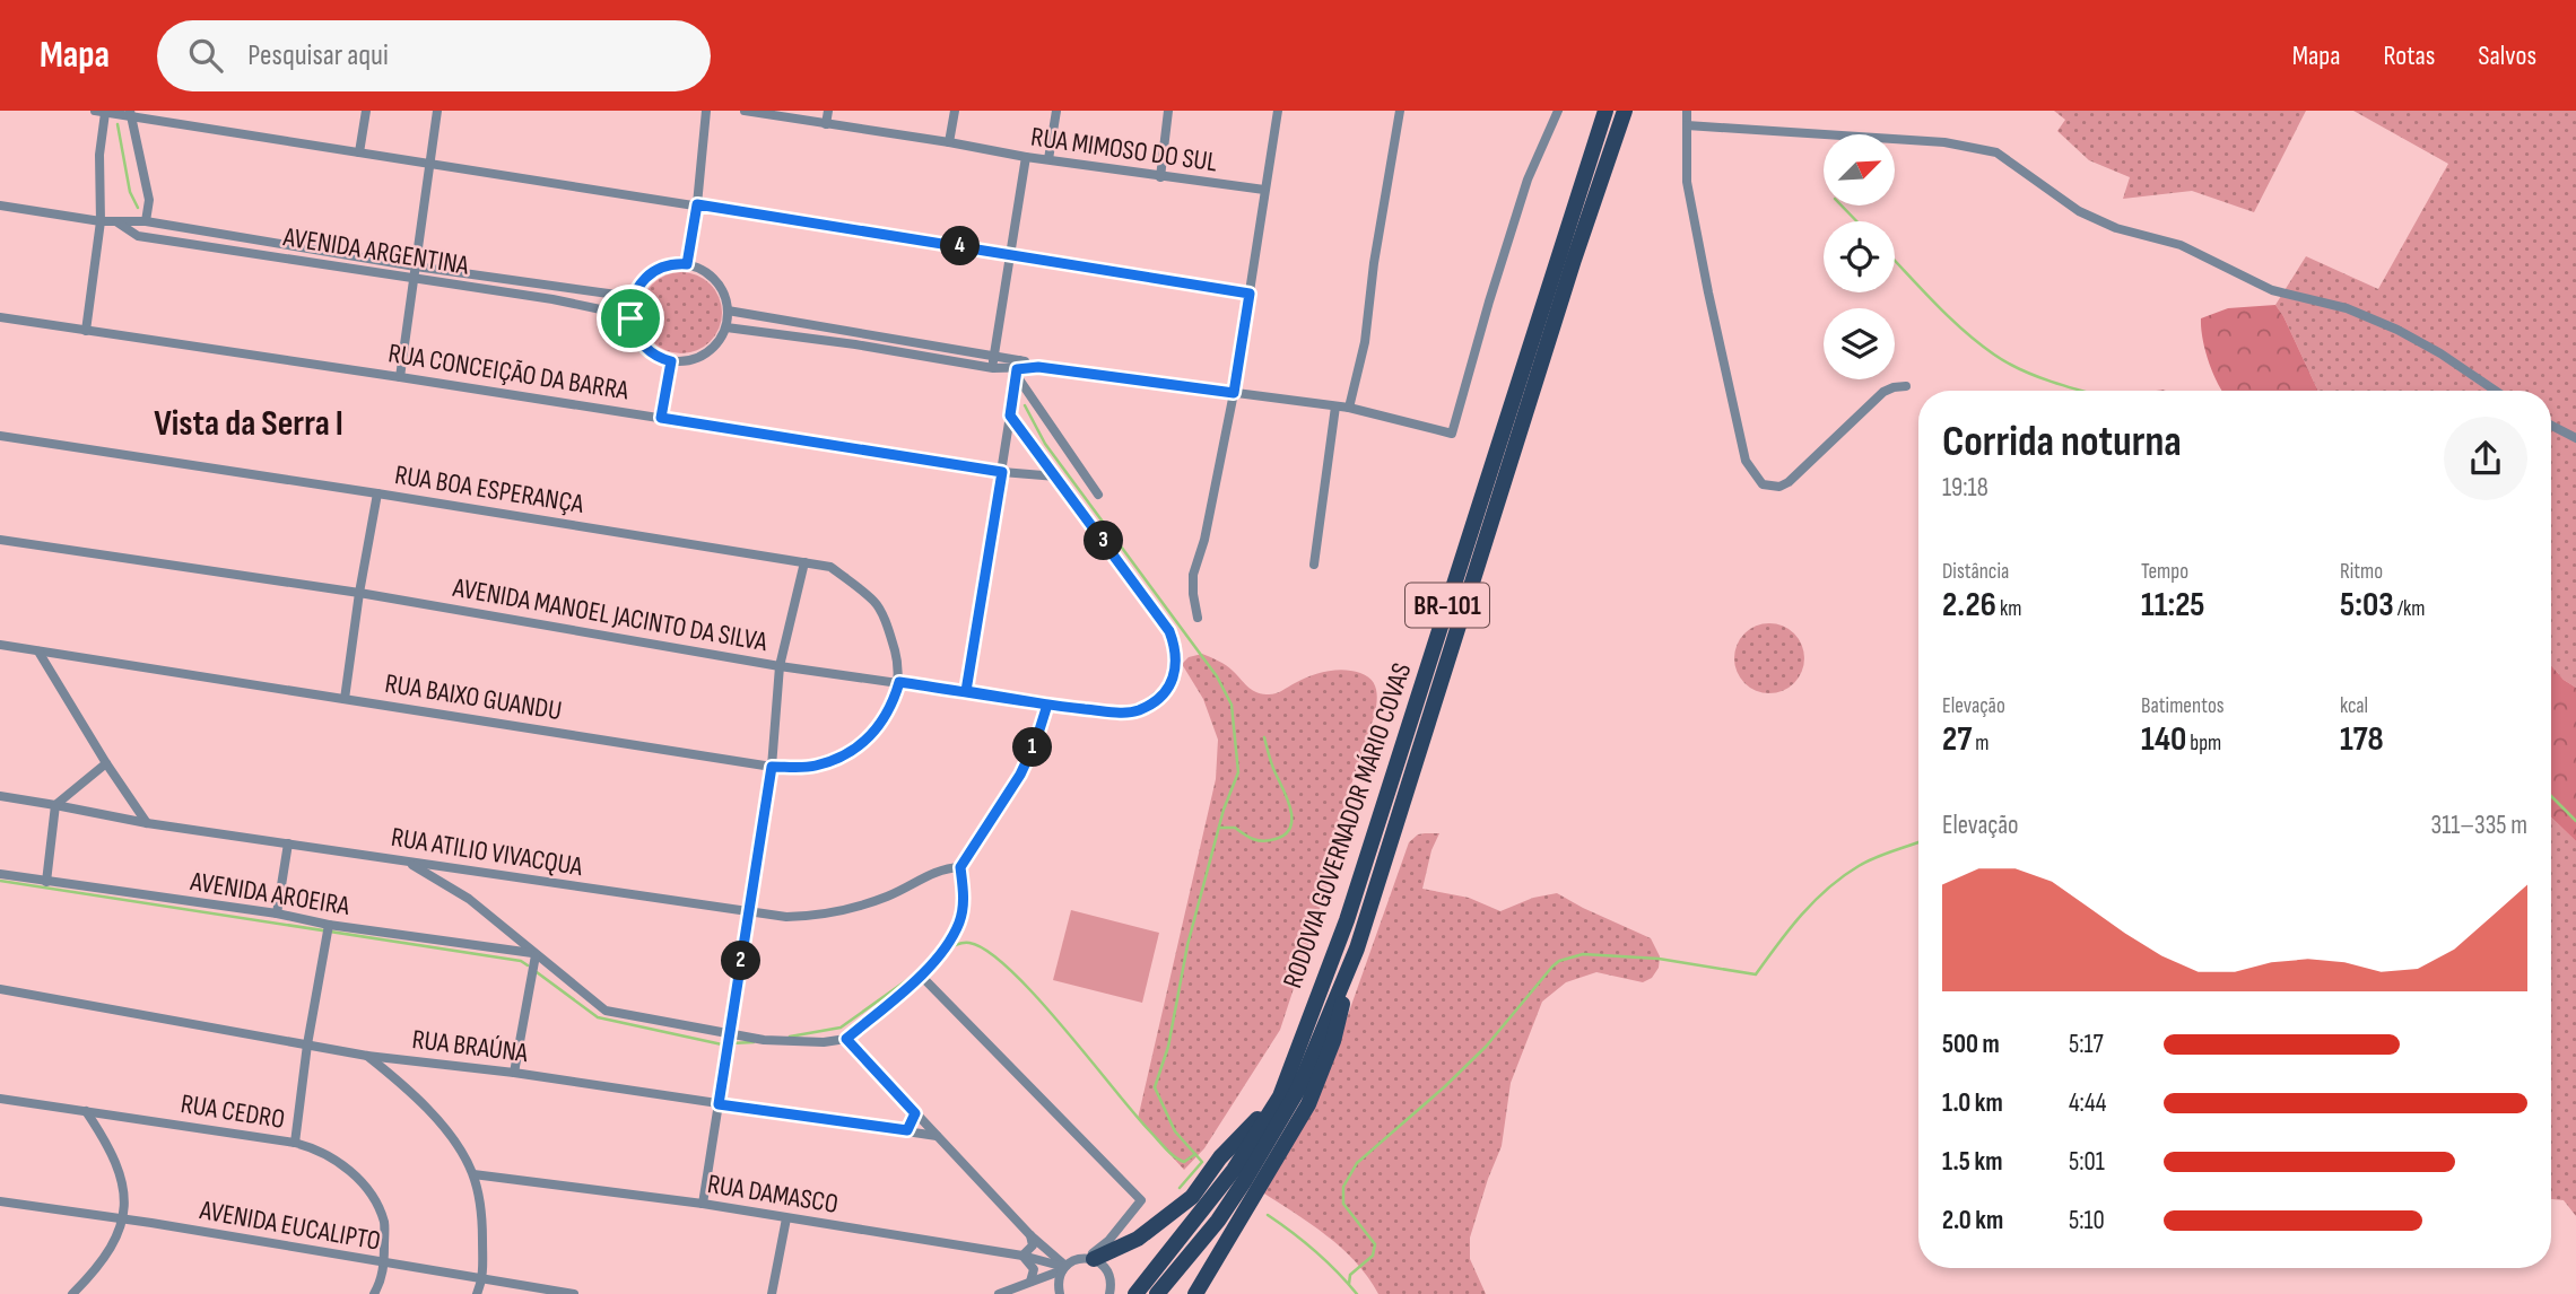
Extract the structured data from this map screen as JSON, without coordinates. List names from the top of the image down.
{
  "streets": {
    "main road": ["BR-101", "RODOVIA GOVERNADOR MÁRIO COVAS"],
    "street": [
      "RUA MIMOSO DO SUL",
      "AVENIDA ARGENTINA",
      "RUA CONCEIÇÃO DA BARRA",
      "RUA BOA ESPERANÇA",
      "AVENIDA MANOEL JACINTO DA SILVA",
      "RUA BAIXO GUANDU",
      "RUA ATILIO VIVACQUA",
      "AVENIDA AROEIRA",
      "RUA BRAÚNA",
      "RUA CEDRO",
      "RUA DAMASCO",
      "AVENIDA EUCALIPTO"
    ]
  },
  "crossings": [
    ["RUA CONCEIÇÃO DA BARRA", "AVENIDA MANOEL JACINTO DA SILVA"],
    ["RUA BOA ESPERANÇA", "AVENIDA MANOEL JACINTO DA SILVA"],
    ["RUA BOA ESPERANÇA", "RUA BAIXO GUANDU"],
    ["AVENIDA MANOEL JACINTO DA SILVA", "RUA BAIXO GUANDU"],
    ["RUA CEDRO", "AVENIDA EUCALIPTO"]
  ],
  "districts": ["Vista da Serra I"],
  "north": "top right",
  "page": {
    "header": "Mapa",
    "search": "Pesquisar aqui",
    "nav": ["Mapa", "Rotas", "Salvos"],
    "pins": [
      "4",
      "3",
      "1",
      "2"
    ],
    "heading": ["Corrida noturna", "19:18"],
    "stats": [
      ["Distância", "2.26 km"],
      ["Tempo", "11:25"],
      ["Ritmo", "5:03 /km"],
      ["Elevação", "27 m"],
      ["Batimentos", "140 bpm"],
      ["kcal", "178"]
    ],
    "chart": ["Elevação", "311–335 m"],
    "list": [
      {
        "name": "500 m",
        "note": "5:17"
      },
      {
        "name": "1.0 km",
        "note": "4:44"
      },
      {
        "name": "1.5 km",
        "note": "5:01"
      },
      {
        "name": "2.0 km",
        "note": "5:10"
      }
    ]
  }
}
